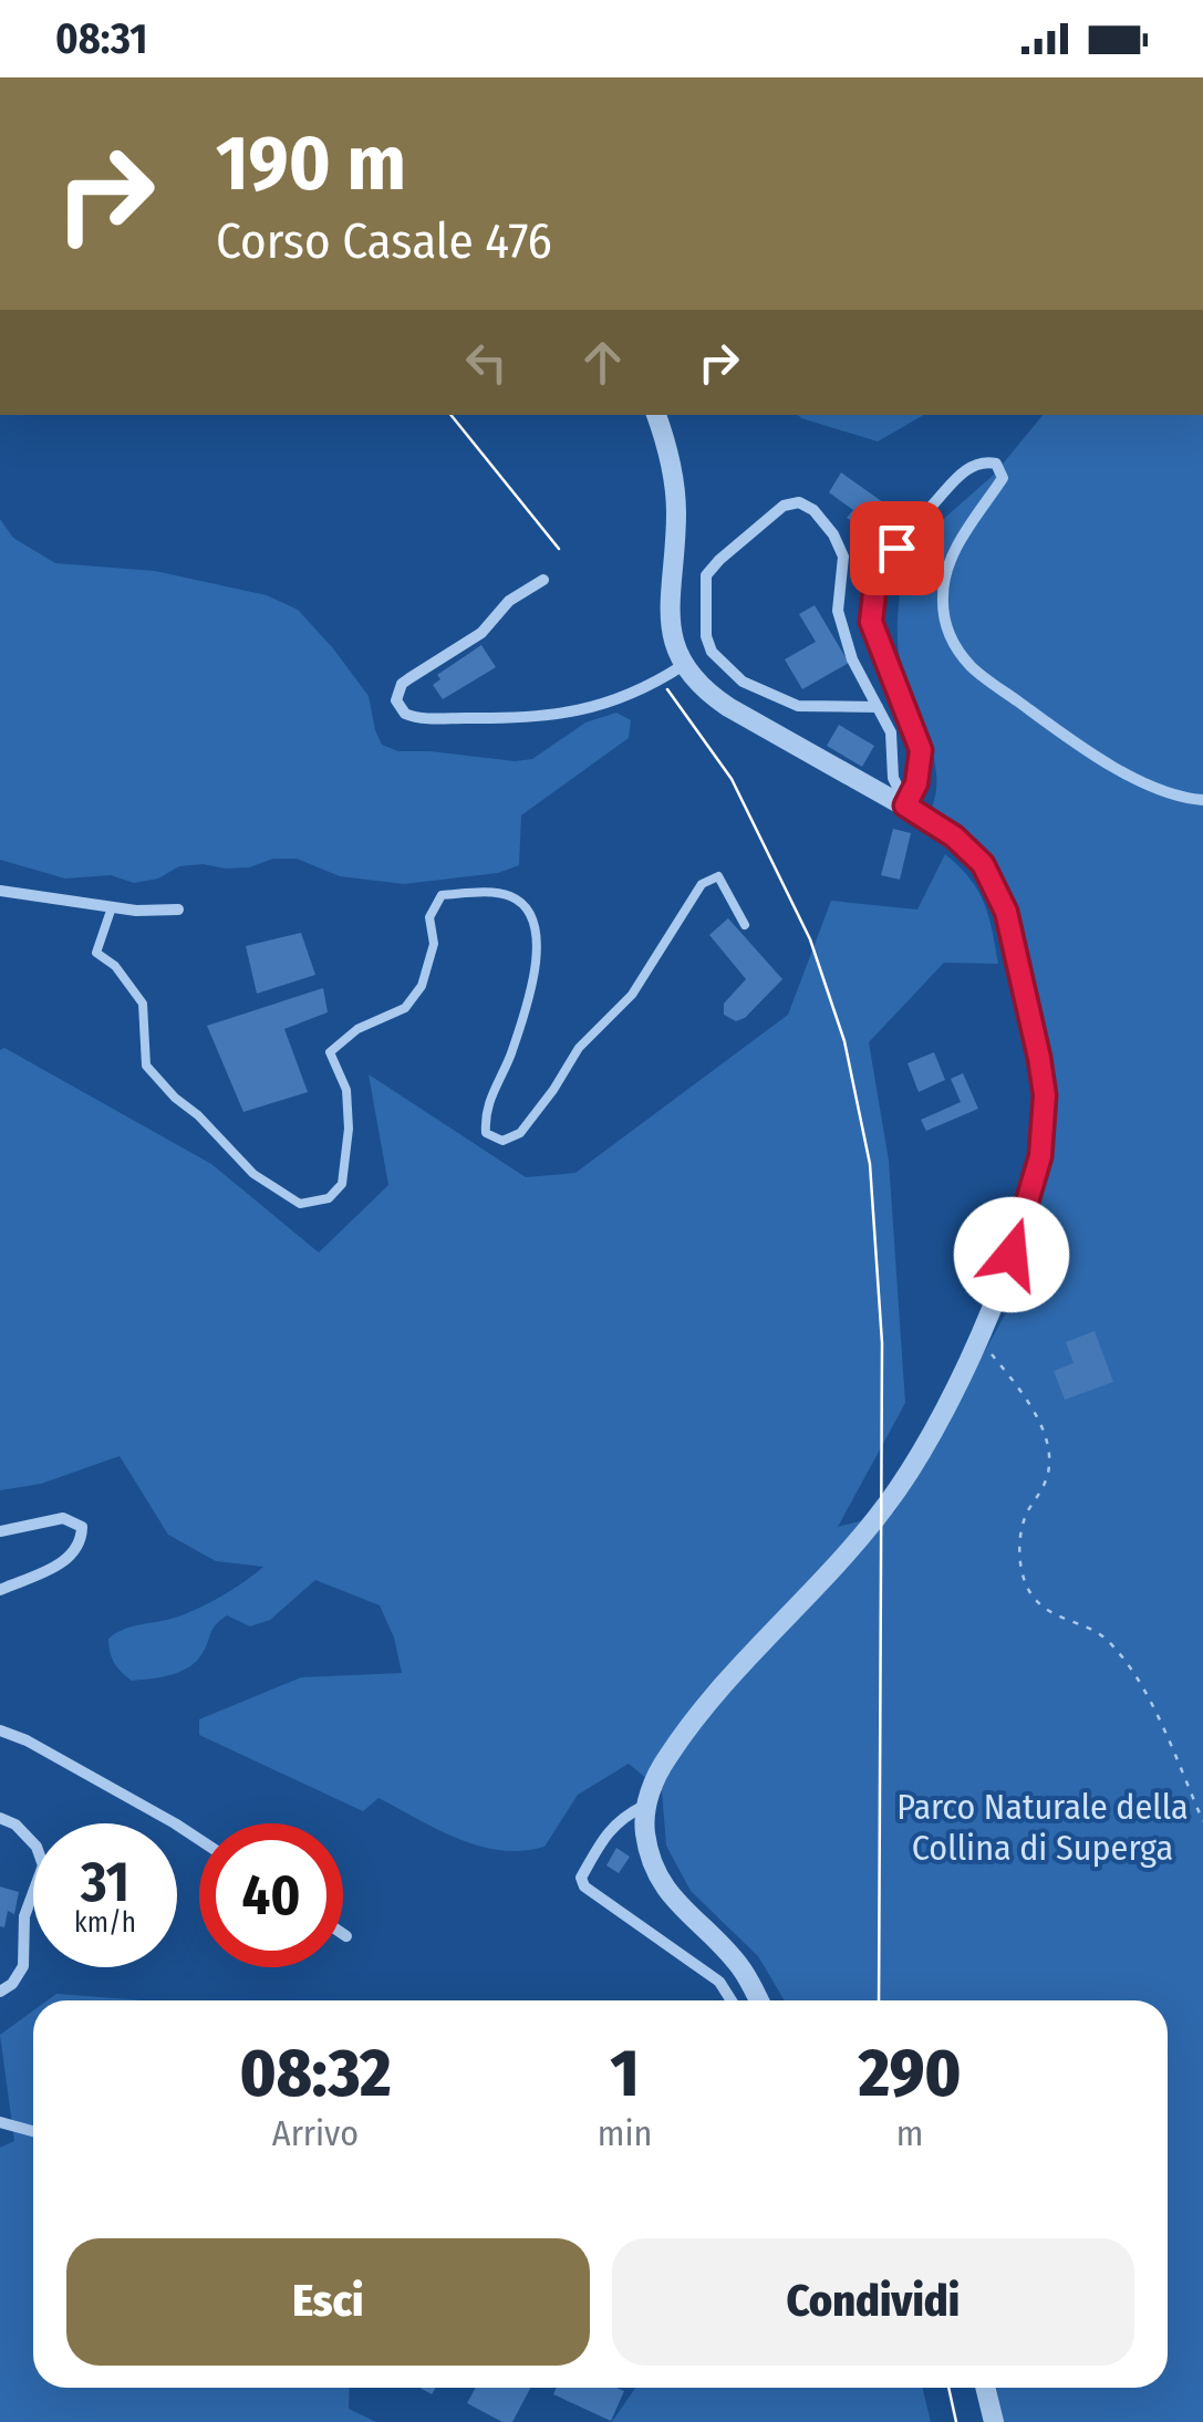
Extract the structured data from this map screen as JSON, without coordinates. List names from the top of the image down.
{
  "parks": ["Parco Naturale della Collina di Superga"],
  "page": {
    "status": "08:31",
    "turn": ["190 m", "Corso Casale 476"],
    "speed": "31 km/h",
    "limit": "40",
    "eta": [
      "08:32",
      "Arrivo",
      "1",
      "min",
      "290",
      "m"
    ],
    "buttons": ["Esci", "Condividi"]
  }
}
